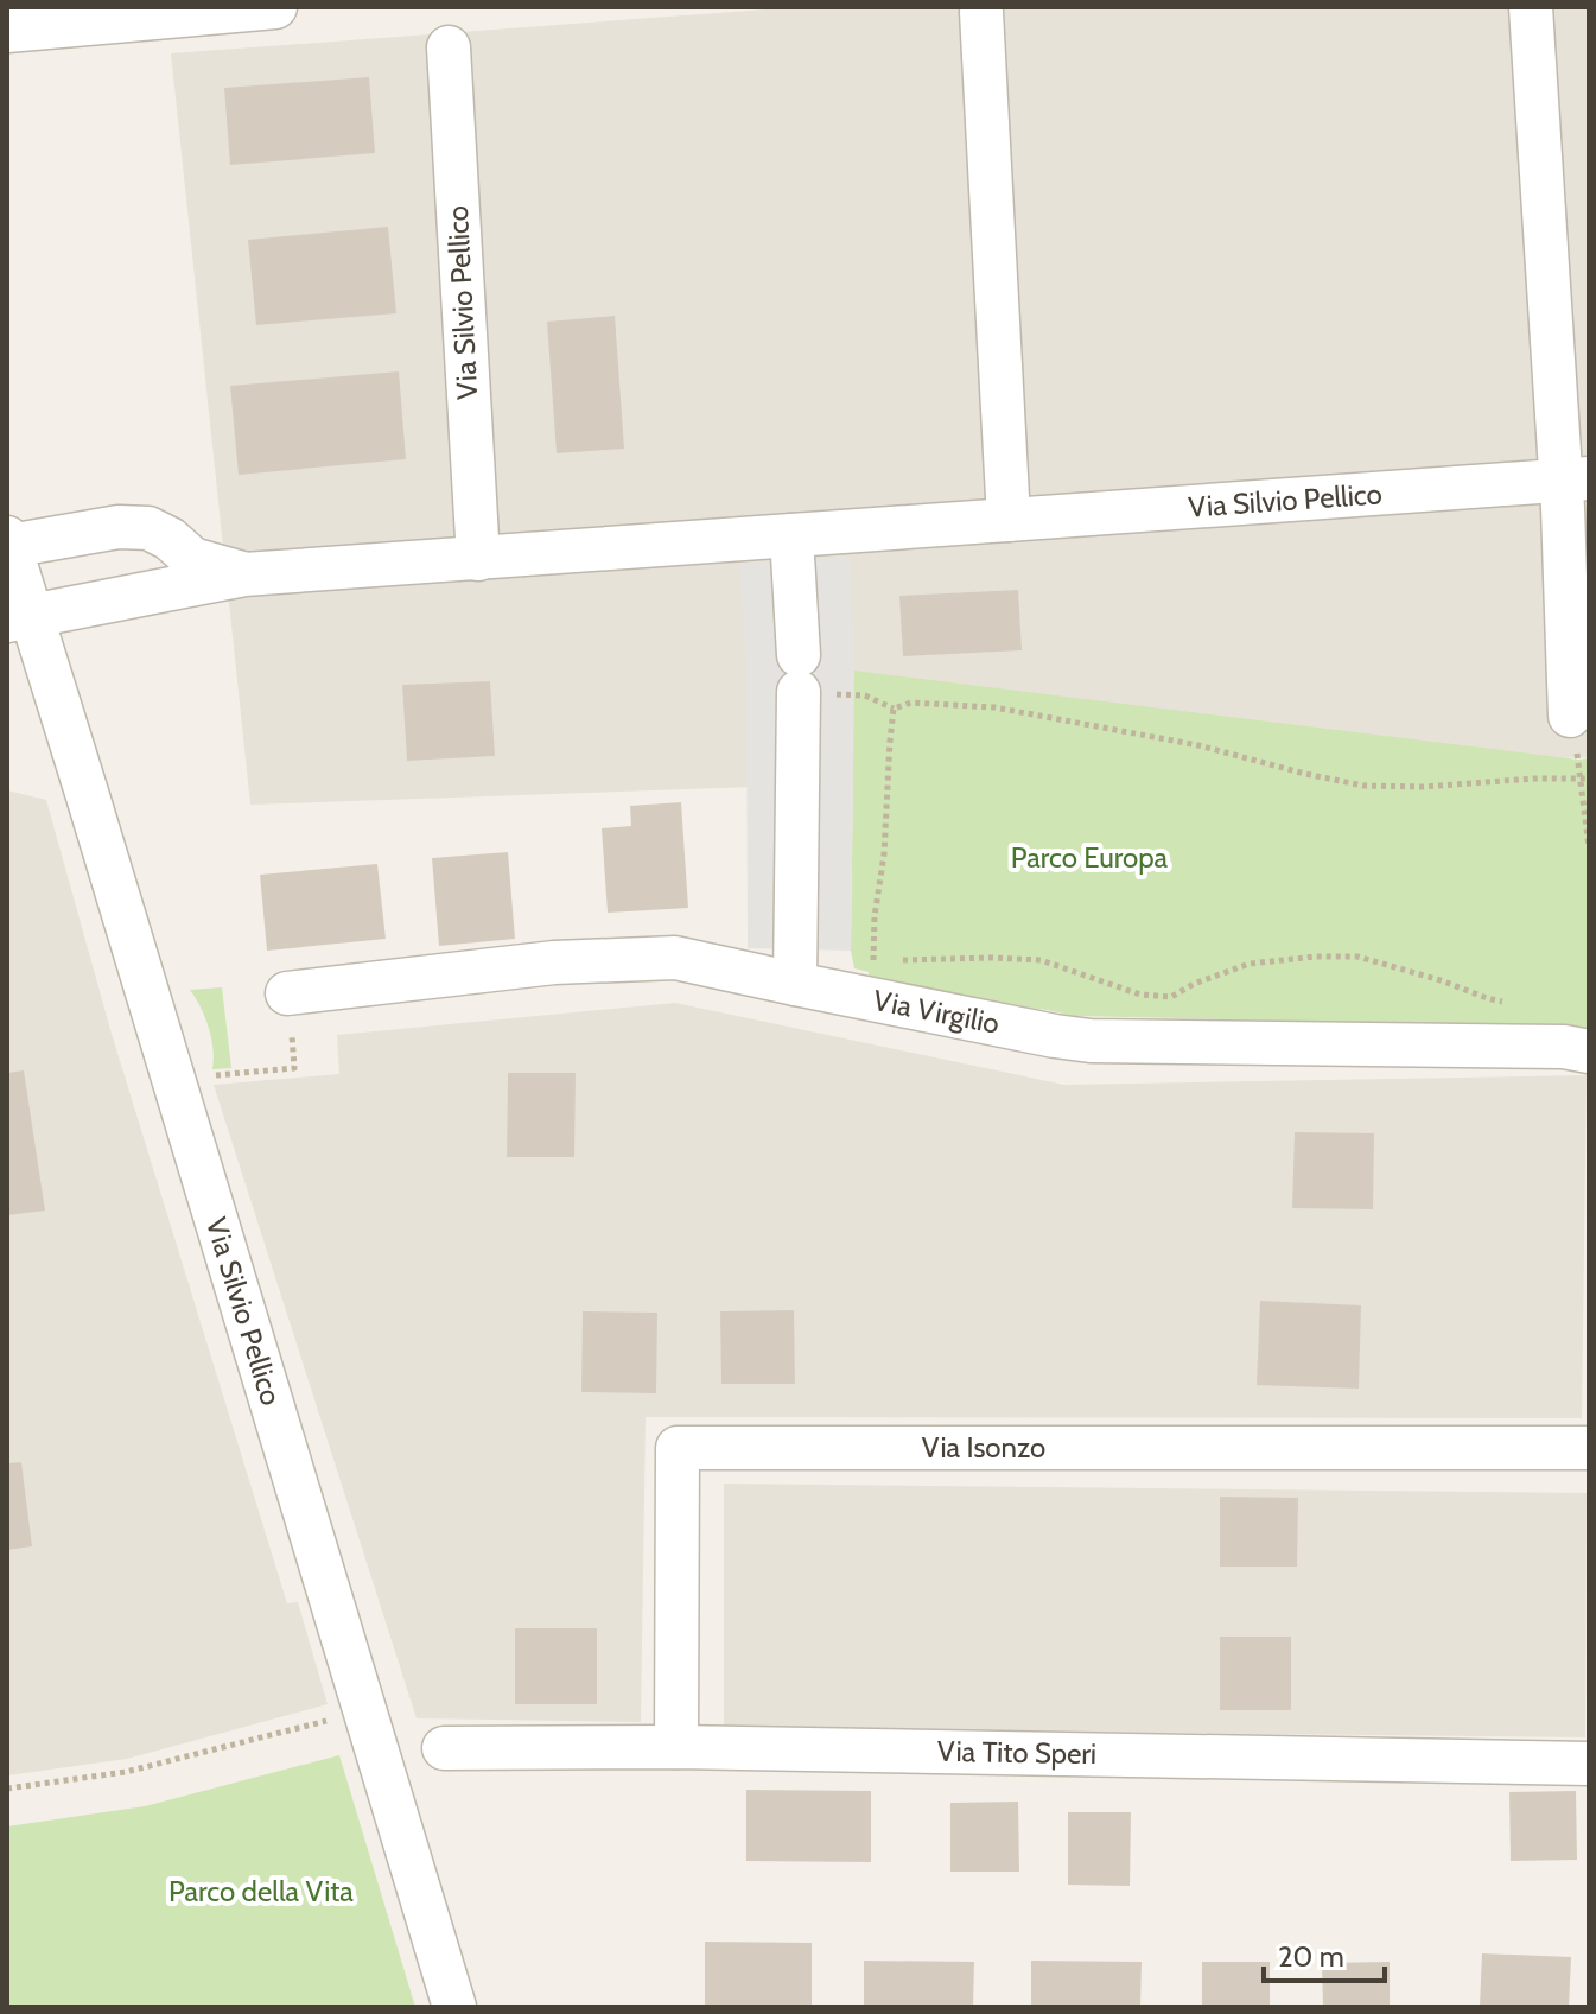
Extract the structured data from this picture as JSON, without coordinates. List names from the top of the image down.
{
  "streets": {
    "street": [
      "Via Silvio Pellico",
      "Via Virgilio",
      "Via Isonzo",
      "Via Tito Speri"
    ]
  },
  "crossings": [
    ["Via Isonzo", "Via Tito Speri"]
  ],
  "parks": ["Parco Europa", "Parco della Vita"],
  "scale_bar": "20 m"
}
